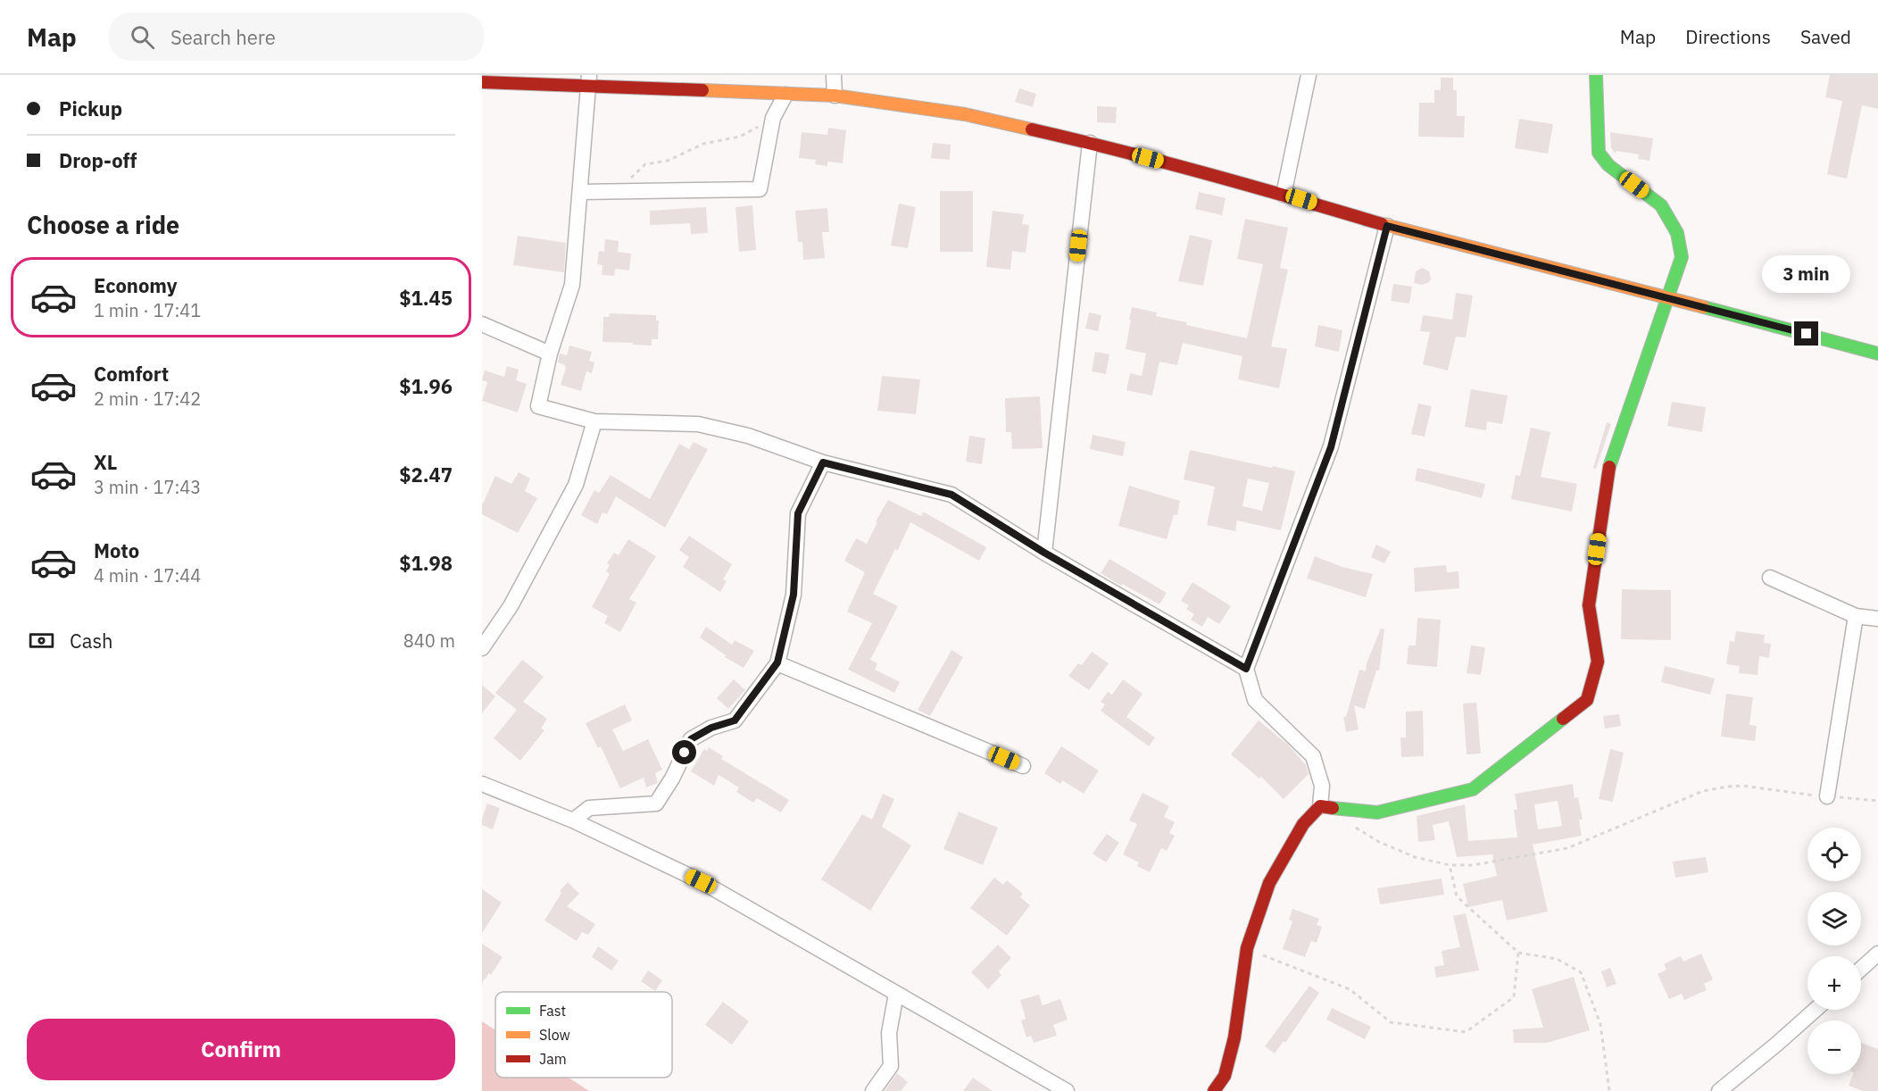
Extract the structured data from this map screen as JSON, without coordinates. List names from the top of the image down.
{
  "legend": ["Fast", "Slow", "Jam"],
  "page": {
    "header": "Map",
    "search": "Search here",
    "nav": ["Map", "Directions", "Saved"],
    "banner": ["Pickup", "Drop-off"],
    "heading": "Choose a ride",
    "bubble": "3 min",
    "list": [
      {
        "name": "Economy",
        "note": "1 min · 17:41",
        "value": "$1.45"
      },
      {
        "name": "Comfort",
        "note": "2 min · 17:42",
        "value": "$1.96"
      },
      {
        "name": "XL",
        "note": "3 min · 17:43",
        "value": "$2.47"
      },
      {
        "name": "Moto",
        "note": "4 min · 17:44",
        "value": "$1.98"
      }
    ],
    "pay": ["Cash", "840 m"],
    "map_buttons": ["+", "−"],
    "buttons": "Confirm"
  }
}
